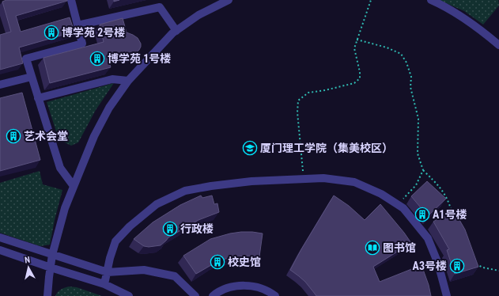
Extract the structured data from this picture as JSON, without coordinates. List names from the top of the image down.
{
  "places": {
    "building": [
      "博学苑 2号楼",
      "博学苑 1号楼",
      "艺术会堂",
      "A1号楼",
      "行政楼",
      "校史馆",
      "A3号楼"
    ],
    "school or university": ["厦门理工学院（集美校区）"],
    "library": ["图书馆"]
  },
  "north": "top"
}
